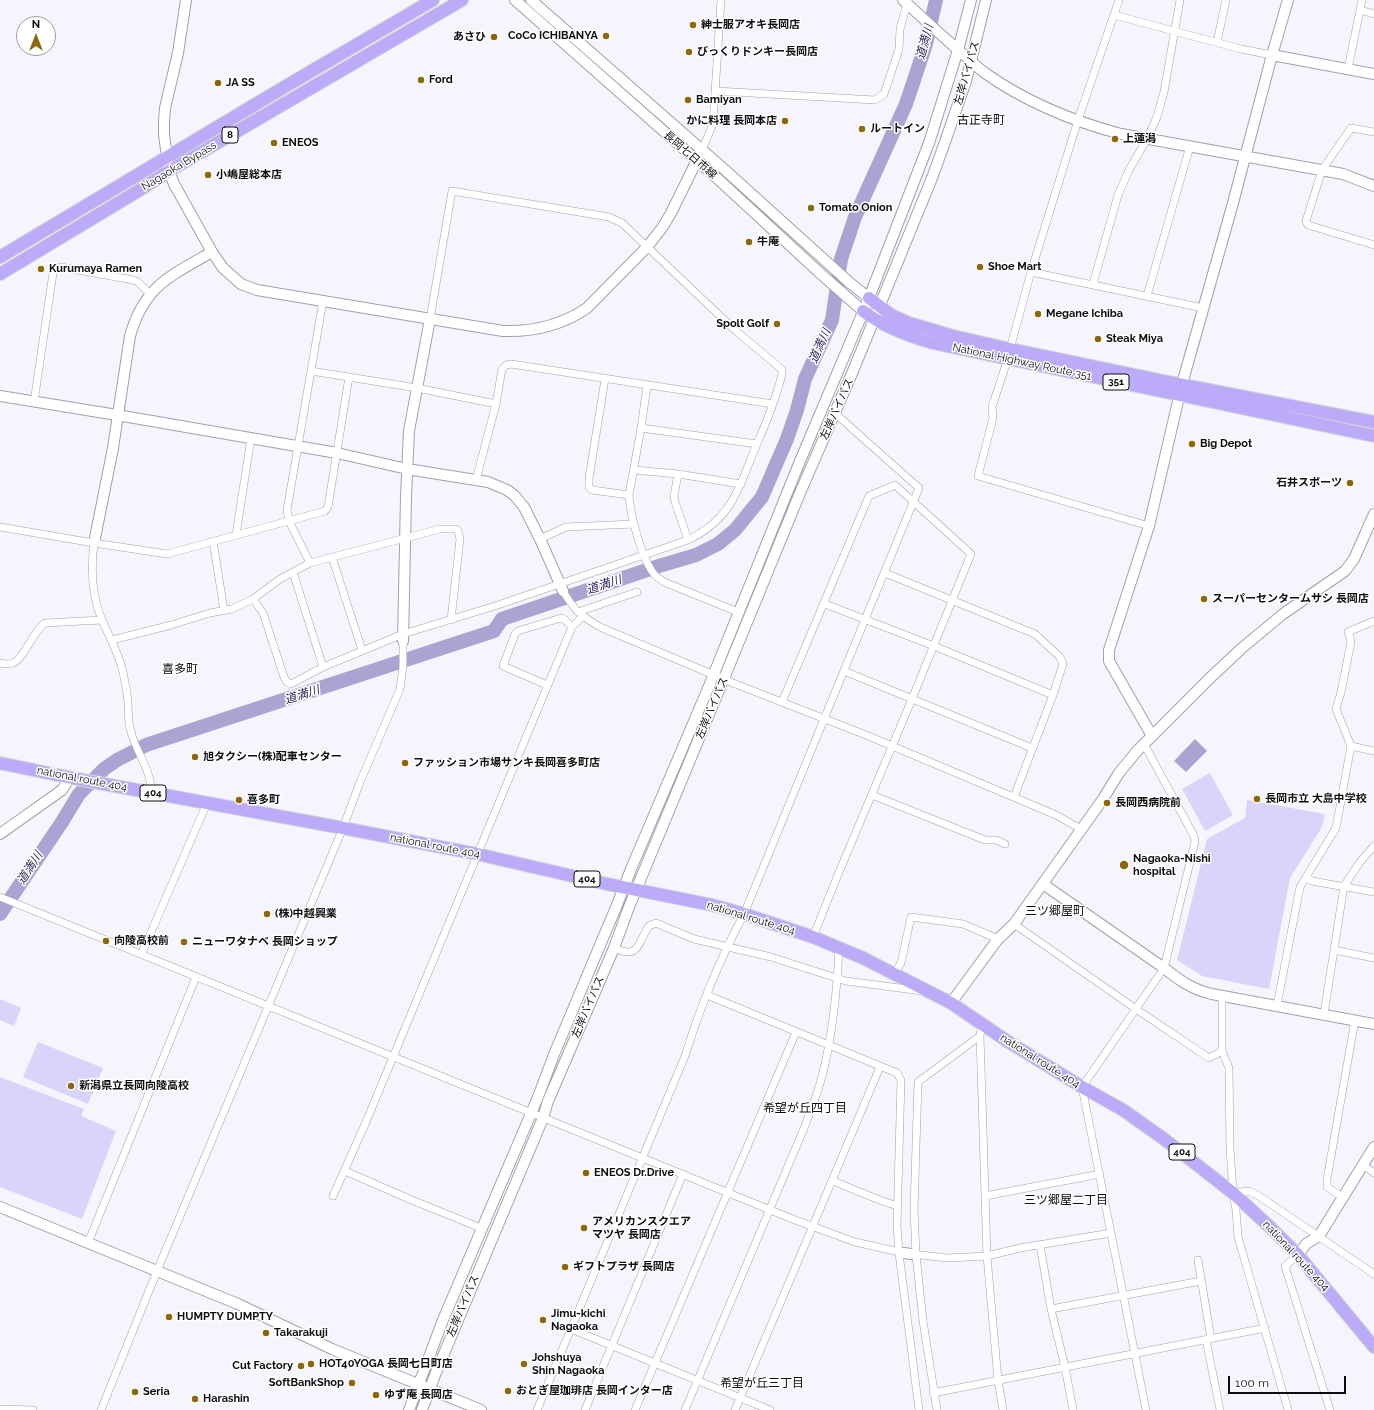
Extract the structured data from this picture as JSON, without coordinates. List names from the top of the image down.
{
  "streets": {
    "highway": [
      "8",
      "Nagaoka Bypass",
      "National Highway Route 351",
      "351",
      "national route 404",
      "404"
    ],
    "street": ["左岸バイパス", "長岡七日市線"]
  },
  "crossings": [
    ["左岸バイパス", "長岡七日市線"],
    ["左岸バイパス", "National Highway Route 351"],
    ["左岸バイパス", "national route 404"],
    ["長岡七日市線", "National Highway Route 351"]
  ],
  "districts": [
    "古正寺町",
    "喜多町",
    "三ツ郷屋町",
    "希望が丘四丁目",
    "三ツ郷屋二丁目",
    "希望が丘三丁目"
  ],
  "water": ["道満川"],
  "places": [
    "紳士服アオキ長岡店",
    "CoCo ICHIBANYA",
    "あさひ",
    "びっくりドンキー長岡店",
    "Ford",
    "JA SS",
    "Bamiyan",
    "かに料理 長岡本店",
    "ルートイン",
    "上蓮潟",
    "ENEOS",
    "小嶋屋総本店",
    "Tomato Onion",
    "牛庵",
    "Shoe Mart",
    "Kurumaya Ramen",
    "Megane Ichiba",
    "Spolt Golf",
    "Steak Miya",
    "Big Depot",
    "石井スポーツ",
    "スーパーセンタームサシ 長岡店",
    "旭タクシー(株)配車センター",
    "ファッション市場サンキ長岡喜多町店",
    "長岡市立 大島中学校",
    "喜多町",
    "長岡西病院前",
    "Nagaoka-Nishi hospital",
    "(株)中越興業",
    "向陵高校前",
    "ニューワタナベ 長岡ショップ",
    "新潟県立長岡向陵高校",
    "ENEOS Dr.Drive",
    "アメリカンスクエア マツヤ 長岡店",
    "ギフトプラザ 長岡店",
    "HUMPTY DUMPTY",
    "Jimu-kichi Nagaoka",
    "Takarakuji",
    "HOT40YOGA 長岡七日町店",
    "Johshuya Shin Nagaoka",
    "Cut Factory",
    "SoftBankShop",
    "おとぎ屋珈琲店 長岡インター店",
    "Seria",
    "ゆず庵 長岡店",
    "Harashin"
  ],
  "scale_bar": "100 m",
  "north": "top"
}
